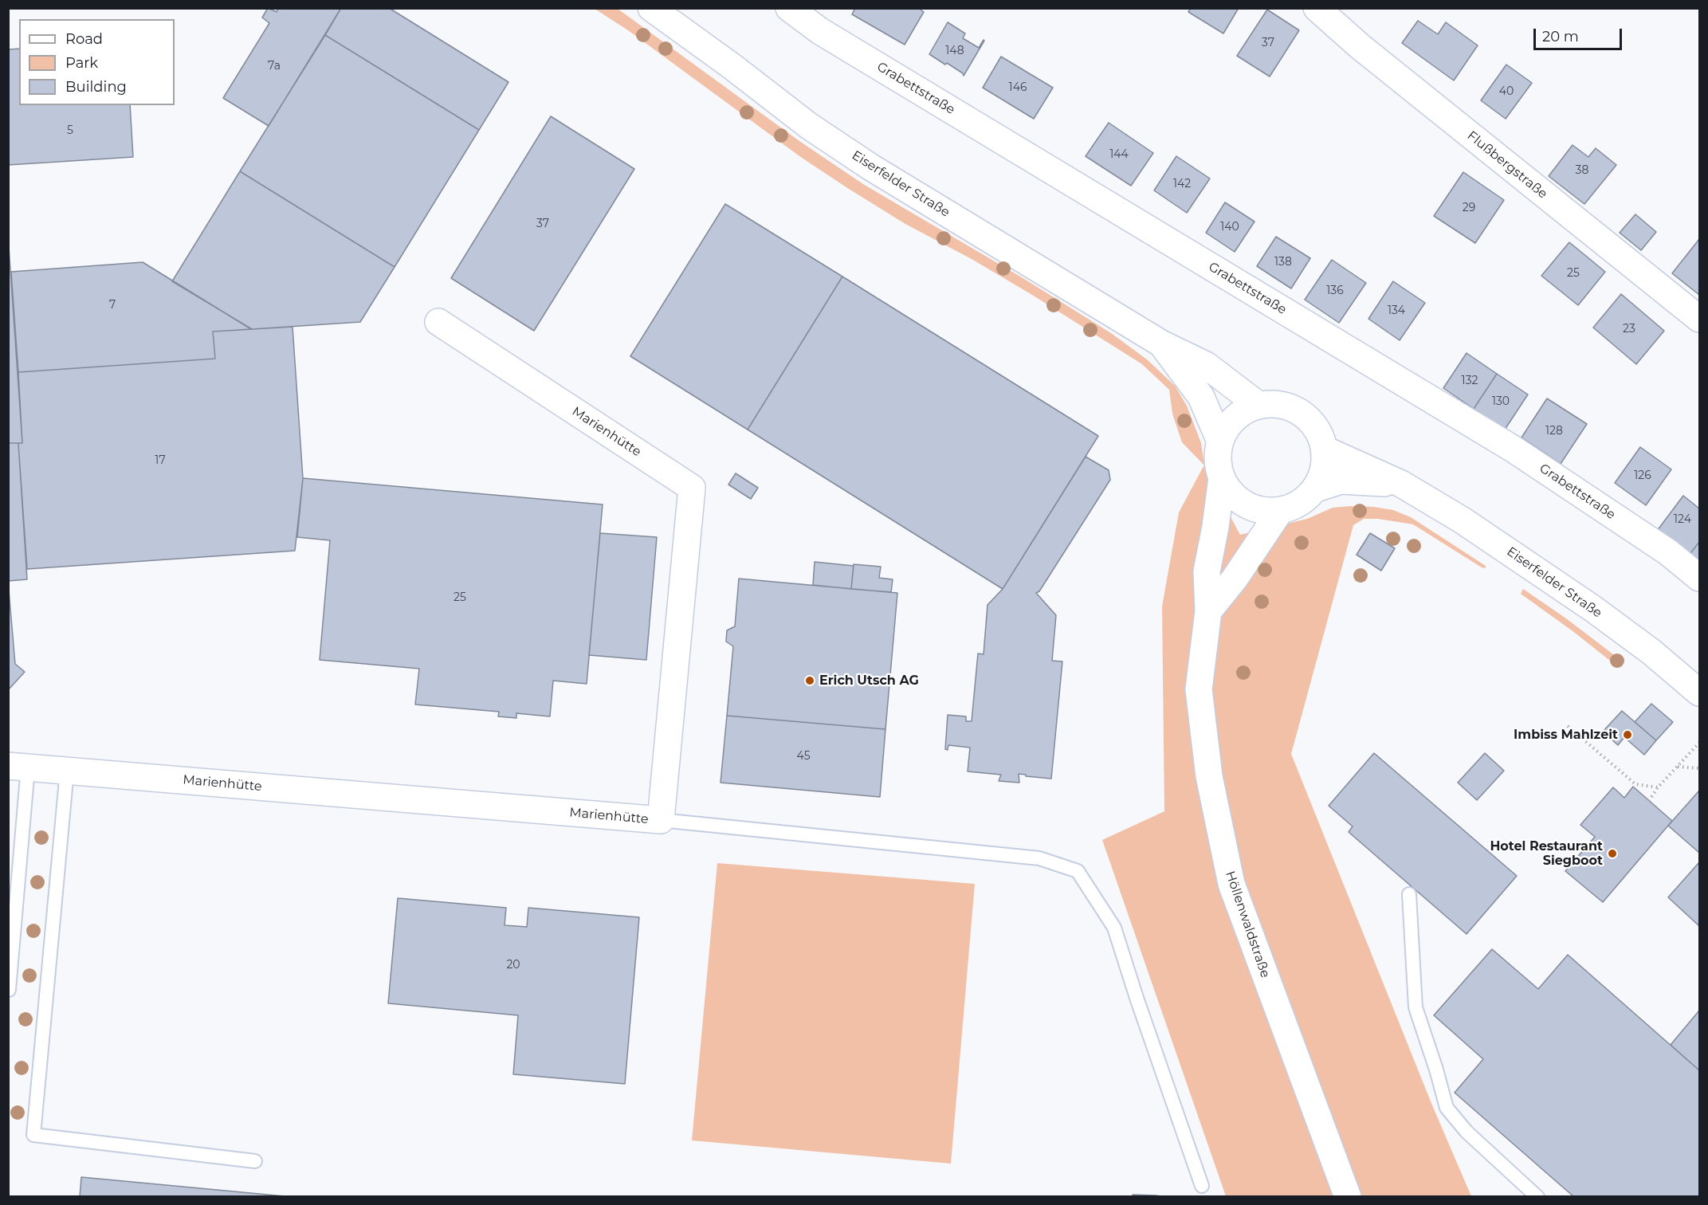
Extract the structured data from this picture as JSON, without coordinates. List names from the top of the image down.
{
  "streets": {
    "street": [
      "Grabettstraße",
      "Flußbergstraße",
      "Eiserfelder Straße",
      "Marienhütte",
      "Höllenwaldstraße"
    ]
  },
  "crossings": [
    ["Eiserfelder Straße", "Höllenwaldstraße"]
  ],
  "places": ["Erich Utsch AG", "Imbiss Mahlzeit", "Hotel Restaurant Siegboot"],
  "house_numbers": [
    "37",
    "148",
    "7a",
    "146",
    "40",
    "5",
    "144",
    "38",
    "142",
    "29",
    "37",
    "140",
    "138",
    "25",
    "136",
    "7",
    "134",
    "23",
    "132",
    "130",
    "128",
    "17",
    "126",
    "124",
    "25",
    "45",
    "20"
  ],
  "legend": ["Road", "Park", "Building"],
  "scale_bar": "20 m"
}
